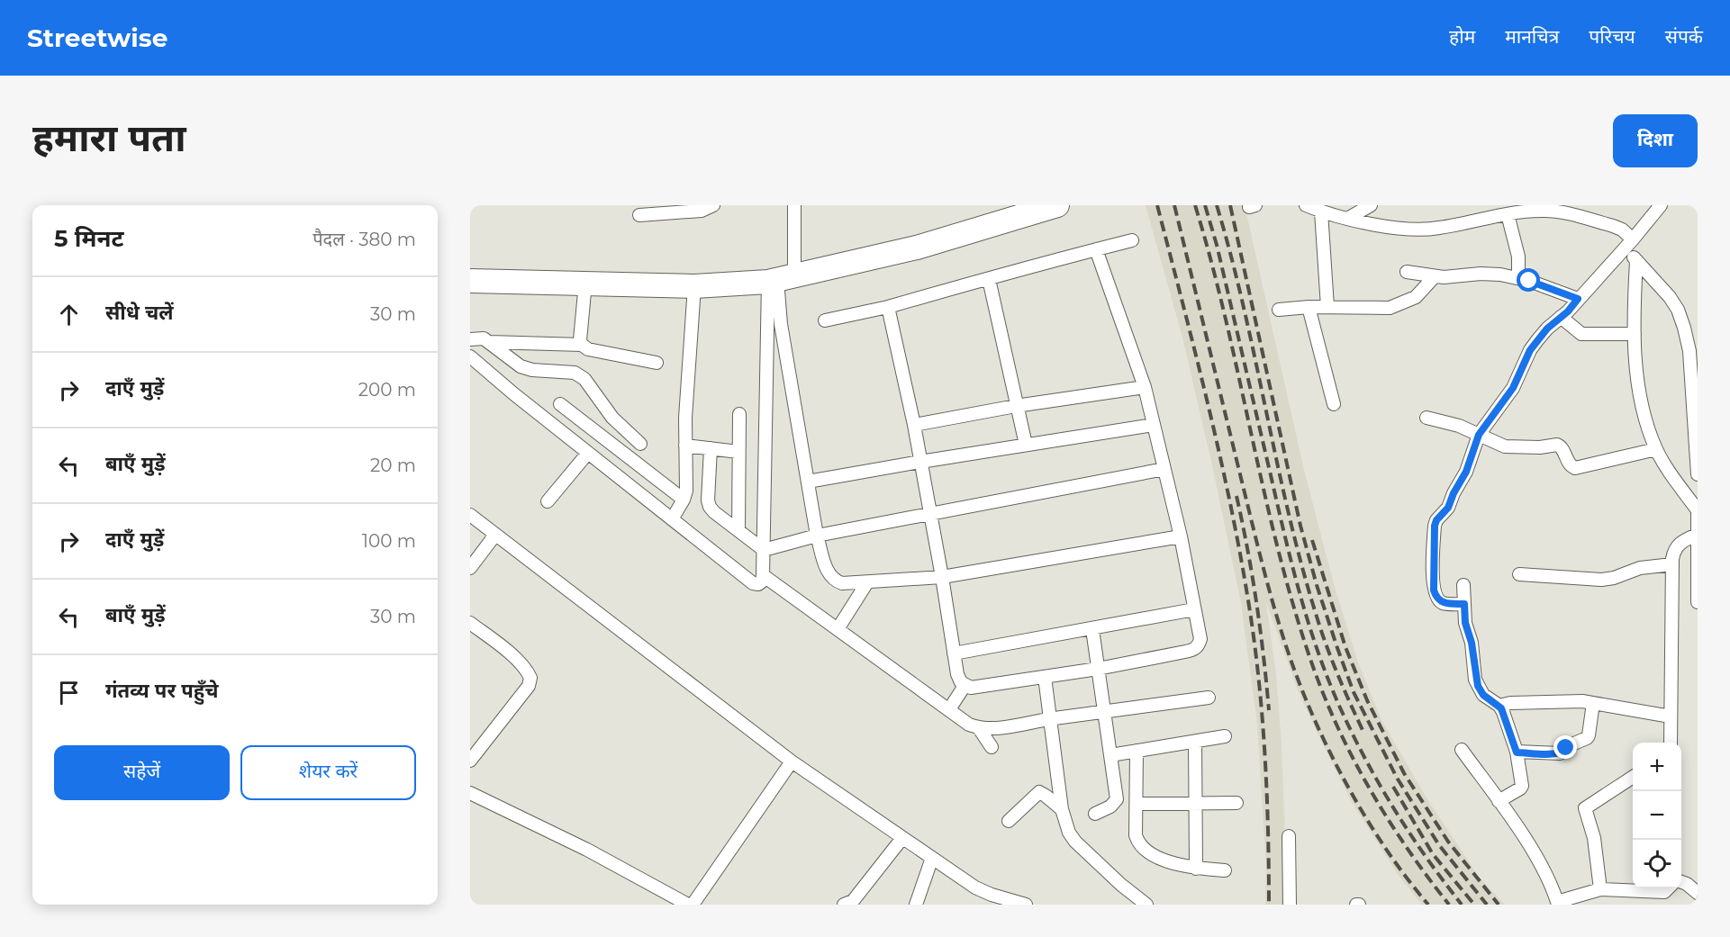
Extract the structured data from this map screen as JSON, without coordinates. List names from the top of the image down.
{
  "page": {
    "header": "Streetwise",
    "nav": [
      "होम",
      "मानचित्र",
      "परिचय",
      "संपर्क"
    ],
    "title": "हमारा पता",
    "buttons": [
      "दिशा",
      ["सहेजें", "शेयर करें"]
    ],
    "heading": ["5 मिनट", "पैदल · 380 m"],
    "list": [
      ["सीधे चलें", "30 m"],
      ["दाएँ मुड़ें", "200 m"],
      ["बाएँ मुड़ें", "20 m"],
      ["दाएँ मुड़ें", "100 m"],
      ["बाएँ मुड़ें", "30 m"],
      "गंतव्य पर पहुँचे"
    ],
    "map_buttons": ["+", "−"]
  }
}
